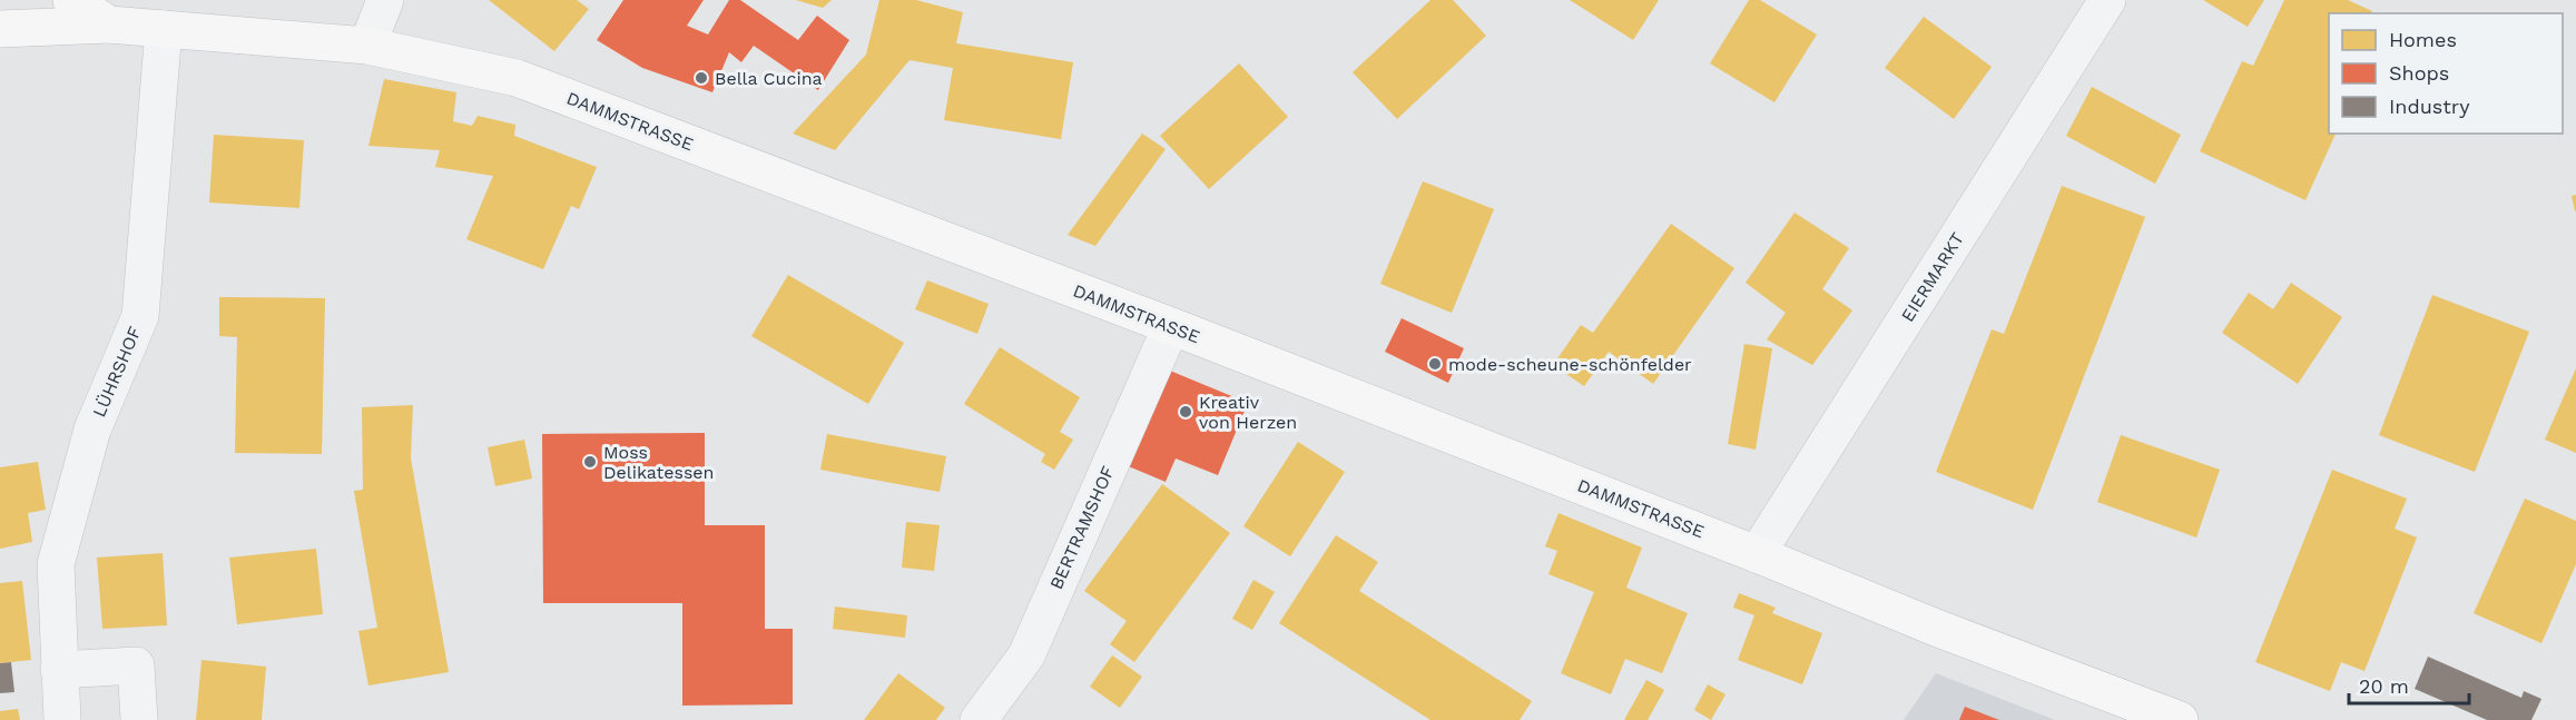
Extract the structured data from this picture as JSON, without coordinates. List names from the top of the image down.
{
  "streets": {
    "main road": ["DAMMSTRASSE"],
    "street": ["EIERMARKT", "LÜHRSHOF", "BERTRAMSHOF"]
  },
  "crossings": [
    ["DAMMSTRASSE", "EIERMARKT"],
    ["DAMMSTRASSE", "LÜHRSHOF"],
    ["DAMMSTRASSE", "BERTRAMSHOF"]
  ],
  "places": [
    "Bella Cucina",
    "mode-scheune-schönfelder",
    "Kreativ von Herzen",
    "Moss Delikatessen"
  ],
  "legend": ["Homes", "Shops", "Industry"],
  "scale_bar": "20 m"
}
